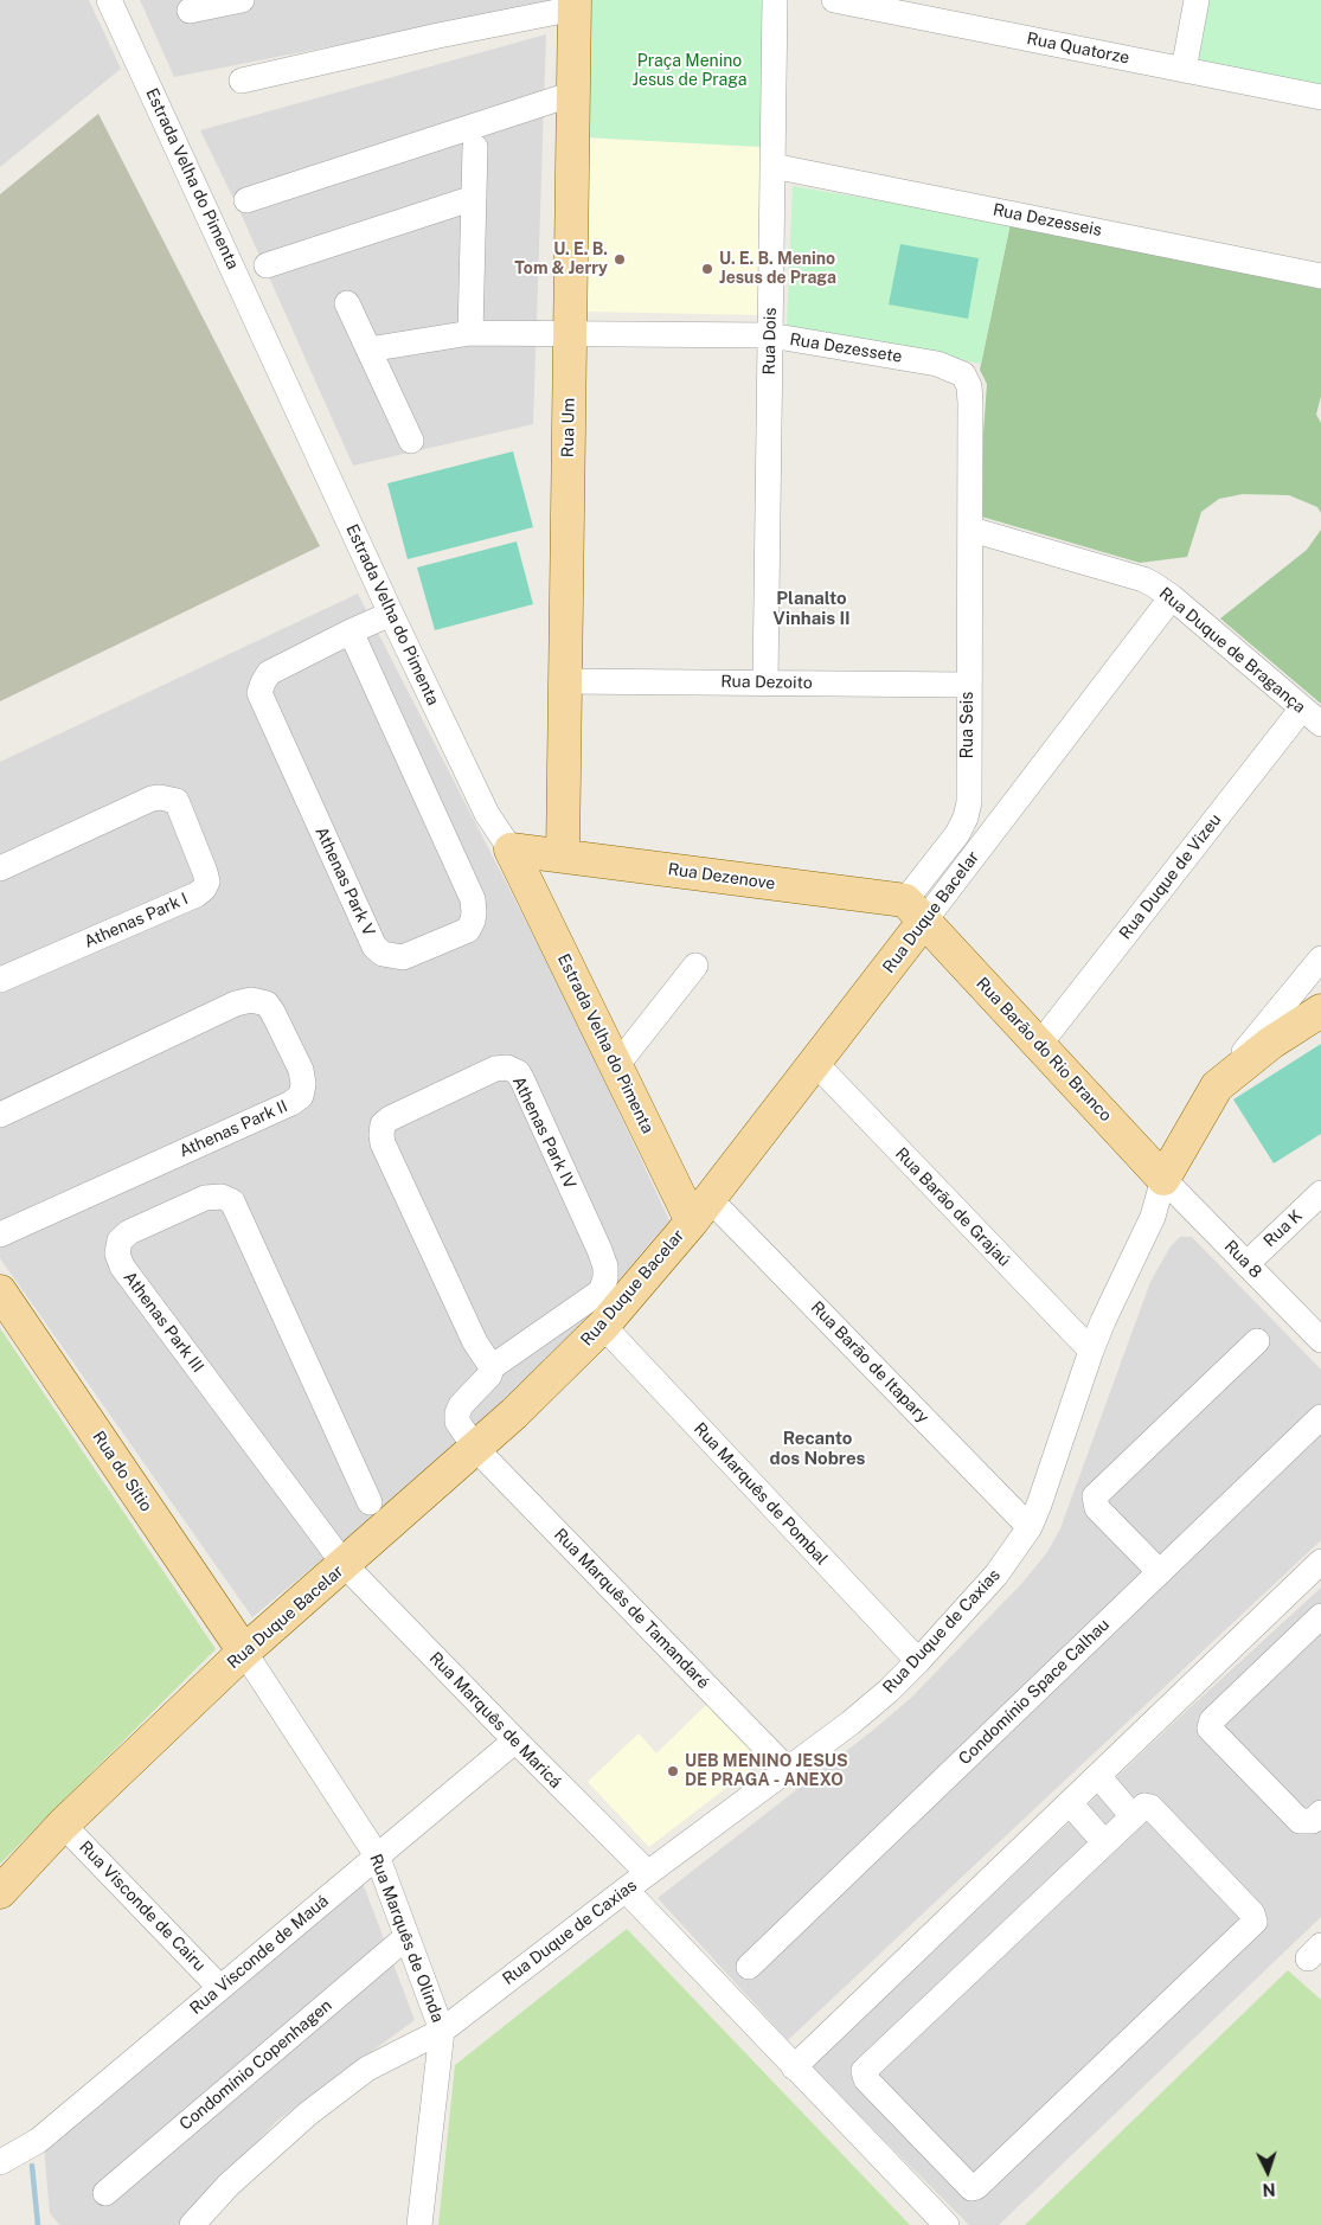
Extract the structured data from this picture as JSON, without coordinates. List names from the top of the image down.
{
  "streets": {
    "main road": [
      "Estrada Velha do Pimenta",
      "Rua Um",
      "Rua Dezenove",
      "Rua Duque Bacelar",
      "Rua Barão do Rio Branco",
      "Rua do Sítio",
      "Rua Duque de Caxias"
    ],
    "street": [
      "Rua Quatorze",
      "Rua Dezesseis",
      "Rua Dois",
      "Rua Dezessete",
      "Rua Duque de Bragança",
      "Rua Dezoito",
      "Rua Seis",
      "Rua Duque de Vizeu",
      "Athenas Park V",
      "Athenas Park I",
      "Athenas Park II",
      "Athenas Park IV",
      "Rua Barão de Grajaú",
      "Rua K",
      "Rua 8",
      "Athenas Park III",
      "Rua Barão de Itapary",
      "Rua Marquês de Pombal",
      "Rua Marquês de Tamandaré",
      "Condomínio Space Calhau",
      "Rua Marquês de Maricá",
      "Rua Visconde de Cairu",
      "Rua Marquês de Olinda",
      "Rua Visconde de Mauá",
      "Condomínio Copenhagen"
    ]
  },
  "crossings": [
    ["Estrada Velha do Pimenta", "Rua Dezenove"],
    ["Estrada Velha do Pimenta", "Athenas Park V"],
    ["Estrada Velha do Pimenta", "Rua Duque Bacelar"],
    ["Estrada Velha do Pimenta", "Rua Barão de Itapary"],
    ["Rua Dezesseis", "Rua Dois"],
    ["Rua Dois", "Rua Dezessete"],
    ["Rua Dois", "Rua Dezoito"],
    ["Rua Dezessete", "Rua Um"],
    ["Rua Dezessete", "Rua Duque de Bragança"],
    ["Rua Dezessete", "Rua Seis"],
    ["Rua Um", "Rua Dezoito"],
    ["Rua Um", "Rua Dezenove"],
    ["Rua Duque de Bragança", "Rua Seis"],
    ["Rua Duque de Bragança", "Rua Duque de Vizeu"],
    ["Rua Duque de Bragança", "Rua Duque Bacelar"],
    ["Rua Dezoito", "Rua Seis"],
    ["Rua Seis", "Rua Dezenove"],
    ["Rua Seis", "Rua Duque Bacelar"],
    ["Rua Seis", "Rua Barão do Rio Branco"],
    ["Rua Dezenove", "Rua Duque Bacelar"],
    ["Rua Dezenove", "Rua Barão do Rio Branco"],
    ["Rua Duque de Vizeu", "Rua Barão do Rio Branco"],
    ["Rua Duque Bacelar", "Rua Barão do Rio Branco"],
    ["Rua Duque Bacelar", "Athenas Park IV"],
    ["Rua Duque Bacelar", "Rua Barão de Grajaú"],
    ["Rua Duque Bacelar", "Athenas Park III"],
    ["Rua Duque Bacelar", "Rua Barão de Itapary"],
    ["Rua Duque Bacelar", "Rua do Sítio"],
    ["Rua Duque Bacelar", "Rua Marquês de Pombal"],
    ["Rua Duque Bacelar", "Rua Marquês de Tamandaré"],
    ["Rua Duque Bacelar", "Rua Marquês de Maricá"],
    ["Rua Duque Bacelar", "Rua Visconde de Cairu"],
    ["Rua Duque Bacelar", "Rua Marquês de Olinda"],
    ["Rua Barão do Rio Branco", "Rua 8"],
    ["Rua Barão do Rio Branco", "Rua Duque de Caxias"],
    ["Athenas Park IV", "Rua Marquês de Tamandaré"],
    ["Rua Barão de Grajaú", "Rua Duque de Caxias"],
    ["Rua K", "Rua 8"],
    ["Rua 8", "Rua Duque de Caxias"],
    ["Athenas Park III", "Rua Marquês de Maricá"],
    ["Rua Barão de Itapary", "Rua Duque de Caxias"],
    ["Rua do Sítio", "Rua Marquês de Olinda"],
    ["Rua Marquês de Pombal", "Rua Duque de Caxias"],
    ["Rua Marquês de Tamandaré", "Rua Duque de Caxias"],
    ["Rua Duque de Caxias", "Rua Marquês de Maricá"],
    ["Rua Duque de Caxias", "Rua Marquês de Olinda"],
    ["Rua Marquês de Maricá", "Rua Visconde de Mauá"],
    ["Rua Visconde de Cairu", "Rua Visconde de Mauá"],
    ["Rua Marquês de Olinda", "Rua Visconde de Mauá"],
    ["Rua Marquês de Olinda", "Condomínio Copenhagen"]
  ],
  "districts": ["Planalto Vinhais II", "Recanto dos Nobres"],
  "parks": ["Praça Menino Jesus de Praga"],
  "places": ["U. E. B. Tom & Jerry", "U. E. B. Menino Jesus de Praga", "UEB MENINO JESUS DE PRAGA - ANEXO"],
  "north": "bottom"
}
